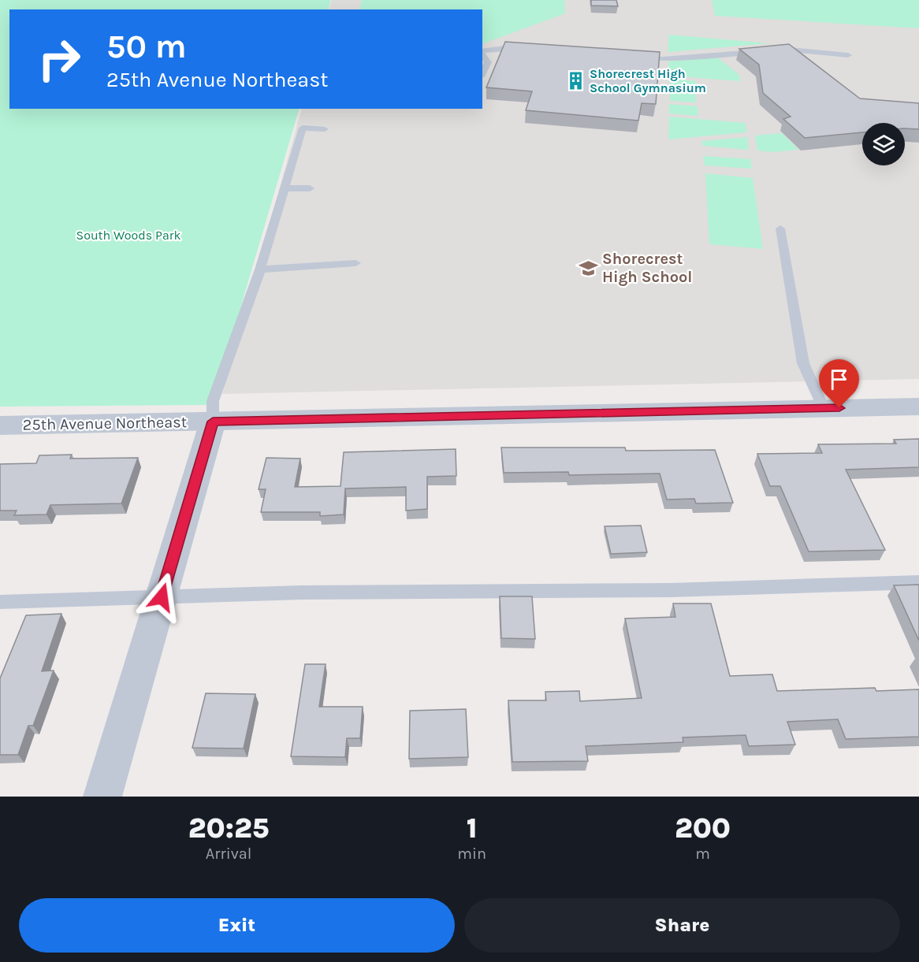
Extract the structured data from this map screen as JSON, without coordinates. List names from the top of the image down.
{
  "streets": {
    "street": ["25th Avenue Northeast"]
  },
  "parks": ["South Woods Park"],
  "places": {
    "building": ["Shorecrest High School Gymnasium"],
    "school or university": ["Shorecrest High School"]
  },
  "page": {
    "turn": ["50 m", "25th Avenue Northeast"],
    "eta": [
      "20:25",
      "Arrival",
      "1",
      "min",
      "200",
      "m"
    ],
    "buttons": ["Exit", "Share"]
  }
}
